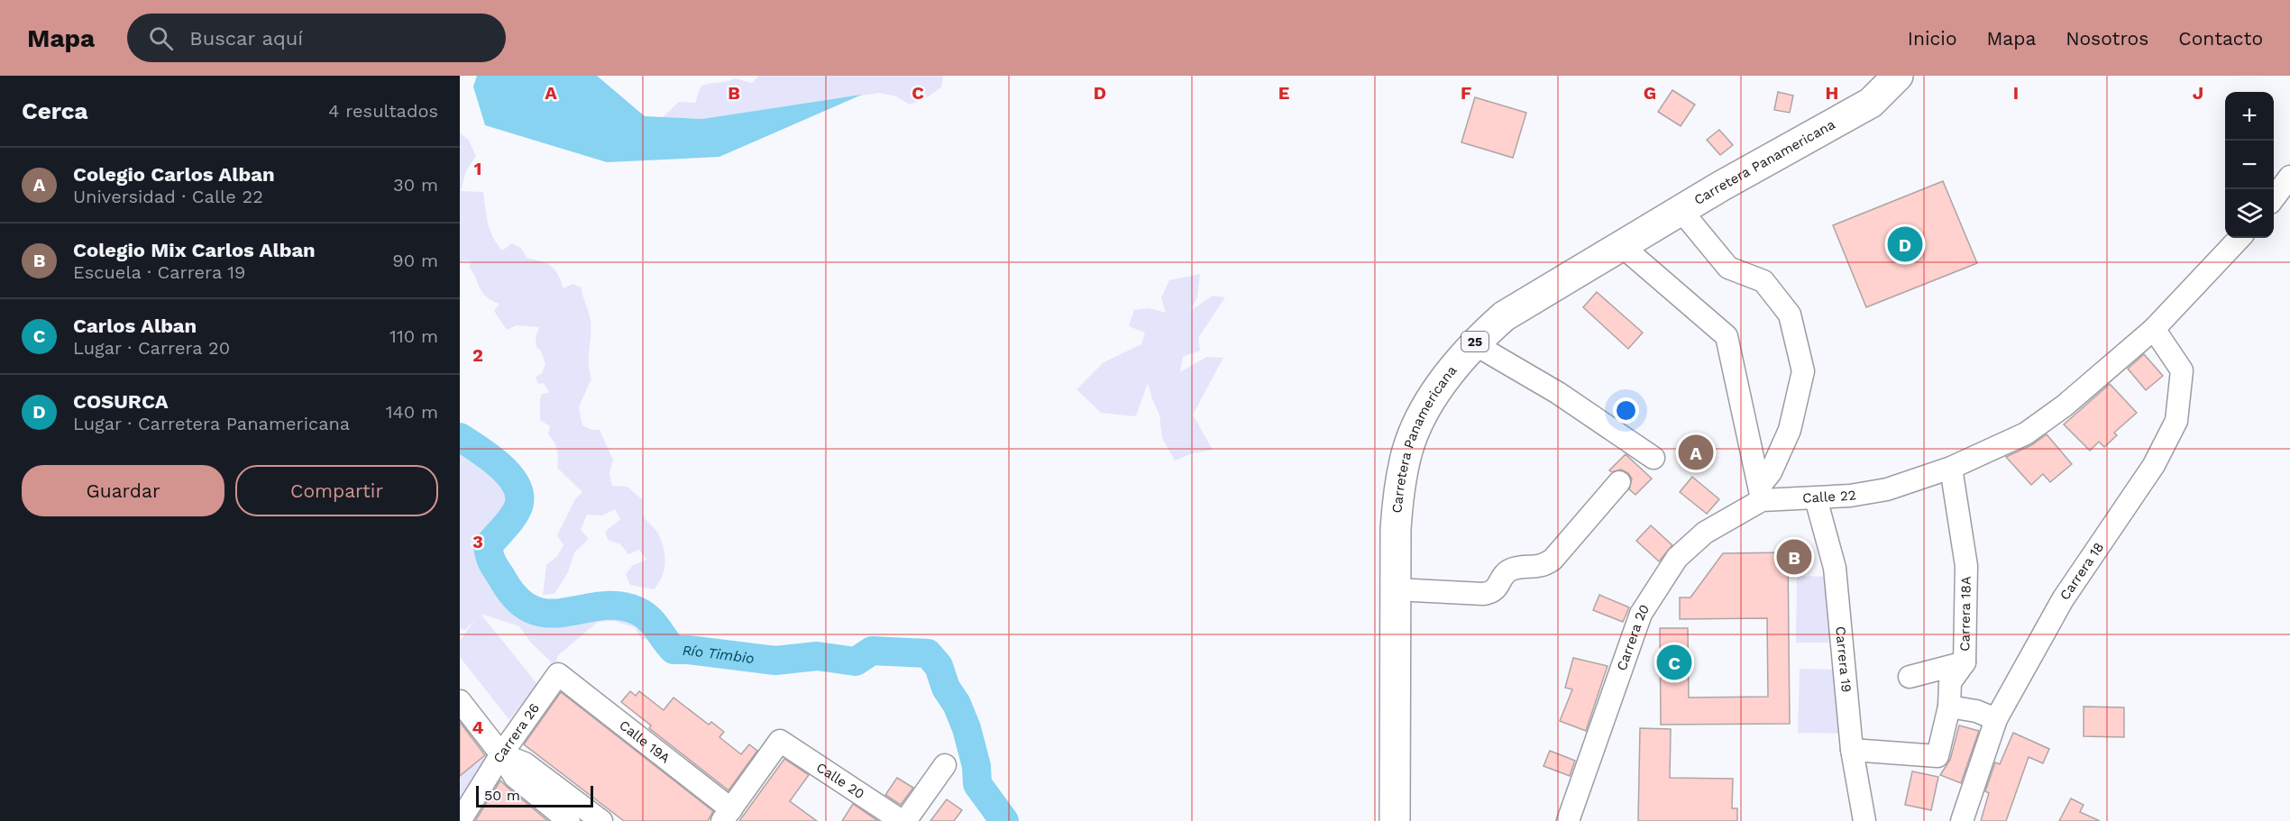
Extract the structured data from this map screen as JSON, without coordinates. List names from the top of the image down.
{
  "streets": {
    "highway": ["Carretera Panamericana", "25"],
    "street": [
      "Calle 22",
      "Carrera 18",
      "Carrera 18A",
      "Carrera 20",
      "Carrera 19",
      "Carrera 26",
      "Calle 19A",
      "Calle 20"
    ]
  },
  "crossings": [
    ["Calle 22", "Carrera 18"],
    ["Calle 22", "Carrera 18A"],
    ["Calle 22", "Carrera 20"],
    ["Calle 22", "Carrera 19"],
    ["Carrera 18A", "Carrera 19"],
    ["Carrera 26", "Calle 19A"],
    ["Calle 19A", "Calle 20"]
  ],
  "water": ["Río Timbio"],
  "scale_bar": "50 m",
  "page": {
    "header": "Mapa",
    "search": "Buscar aquí",
    "nav": [
      "Inicio",
      "Mapa",
      "Nosotros",
      "Contacto"
    ],
    "heading": ["Cerca", "4 resultados"],
    "map_buttons": ["+", "−"],
    "list": [
      {
        "mark": "A",
        "name": "Colegio Carlos Alban",
        "note": "Universidad · Calle 22",
        "value": "30 m"
      },
      {
        "mark": "B",
        "name": "Colegio Mix Carlos Alban",
        "note": "Escuela · Carrera 19",
        "value": "90 m"
      },
      {
        "mark": "C",
        "name": "Carlos Alban",
        "note": "Lugar · Carrera 20",
        "value": "110 m"
      },
      {
        "mark": "D",
        "name": "COSURCA",
        "note": "Lugar · Carretera Panamericana",
        "value": "140 m"
      }
    ],
    "pins": [
      "D",
      "A",
      "B",
      "C"
    ],
    "buttons": ["Guardar", "Compartir"],
    "scale": "50 m"
  },
  "grid": {
    "columns": [
      "A",
      "B",
      "C",
      "D",
      "E",
      "F",
      "G",
      "H",
      "I",
      "J"
    ],
    "rows": [
      "1",
      "2",
      "3",
      "4"
    ]
  }
}
